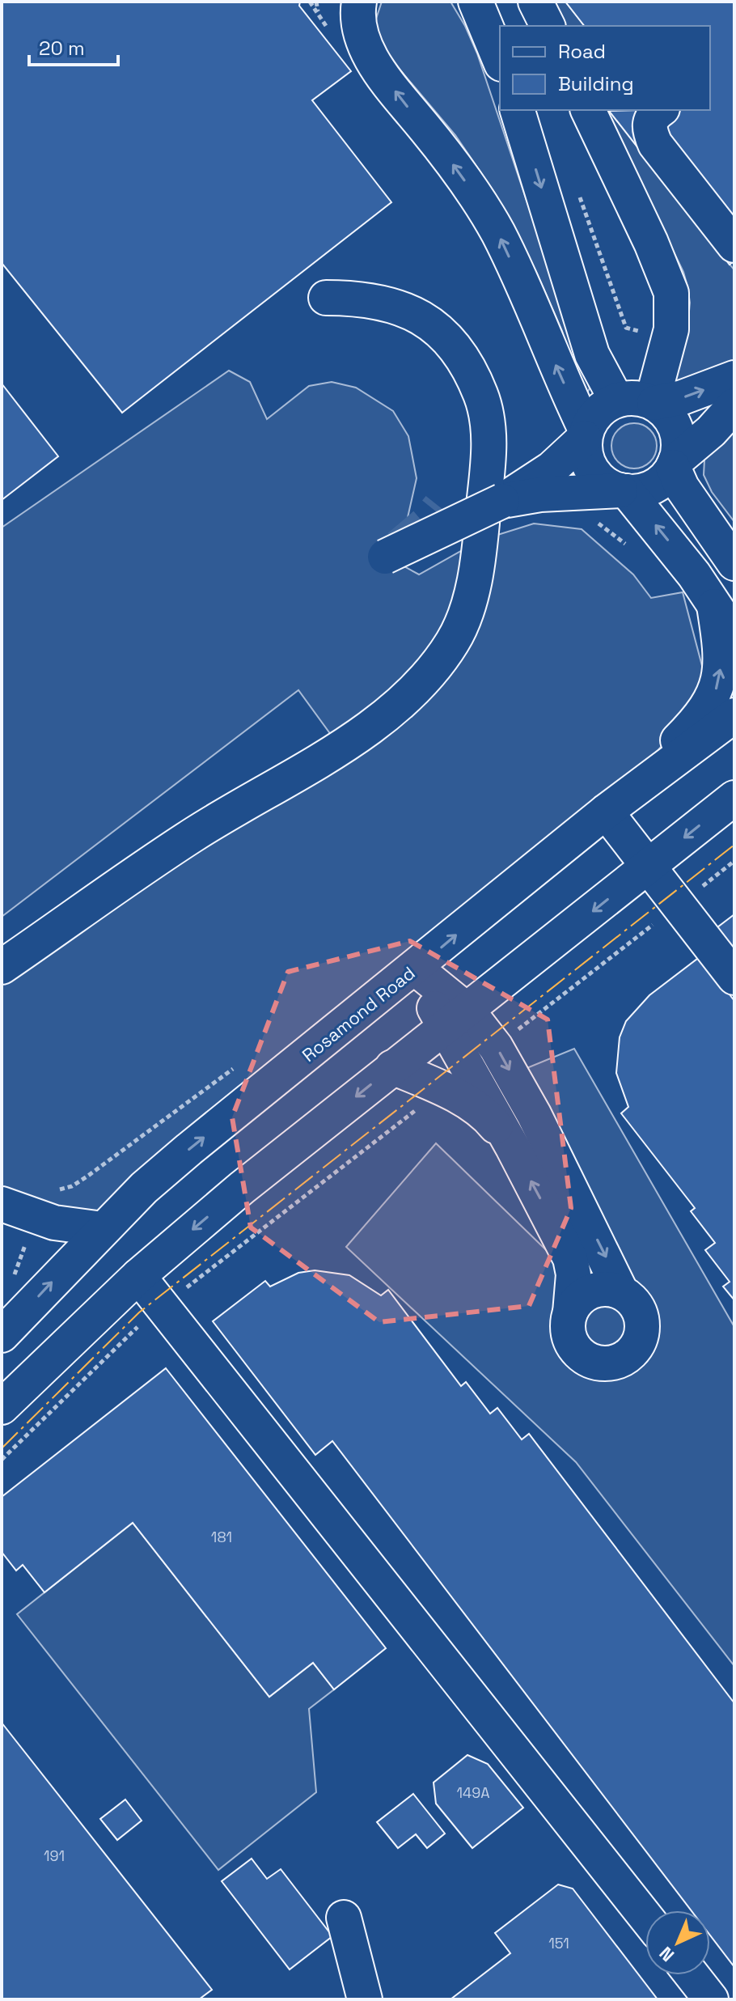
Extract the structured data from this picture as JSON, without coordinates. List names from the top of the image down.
{
  "streets": {
    "street": ["Rosamond Road"]
  },
  "house_numbers": [
    "181",
    "149A",
    "191",
    "151"
  ],
  "legend": ["Road", "Building"],
  "scale_bar": "20 m",
  "north": "bottom left"
}
